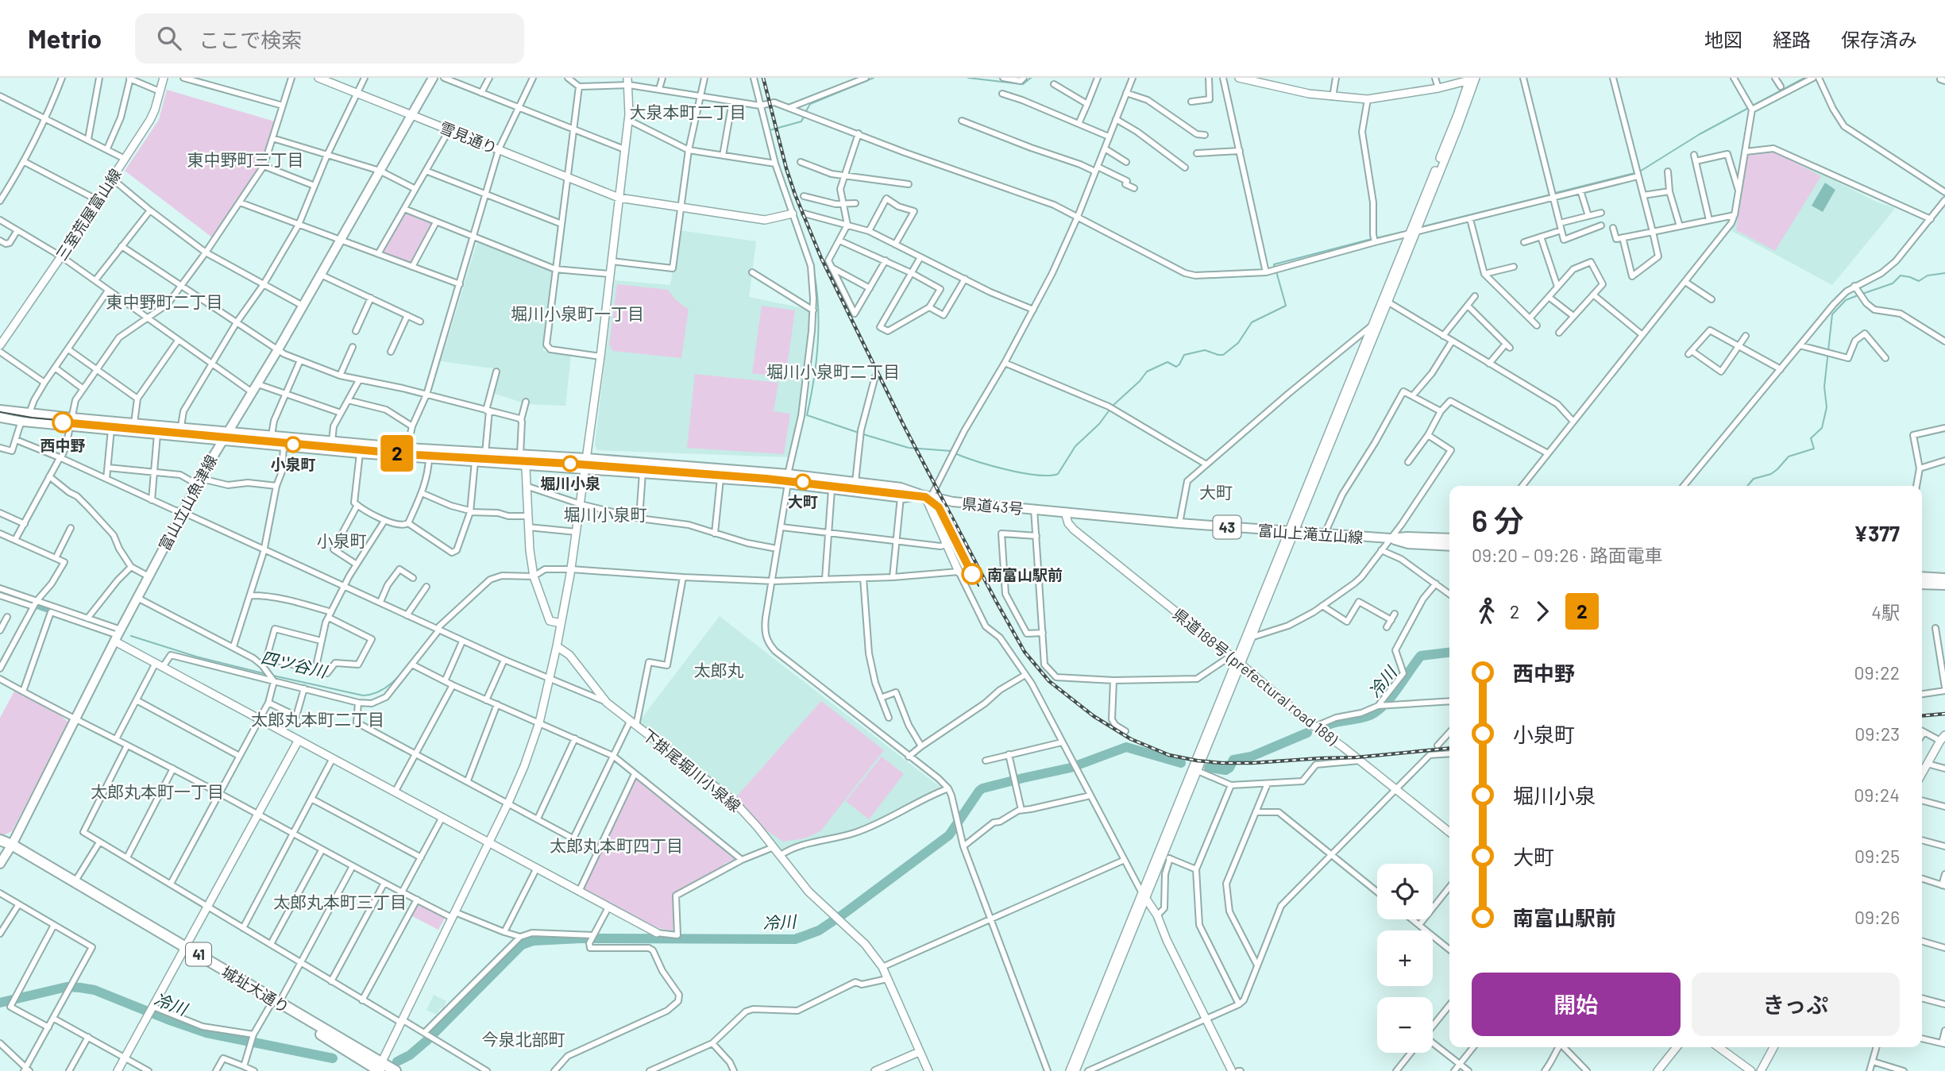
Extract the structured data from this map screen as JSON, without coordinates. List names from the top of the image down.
{
  "streets": {
    "highway": ["41", "城址大通り"],
    "main road": [
      "富山立山魚津線",
      "県道43号",
      "43",
      "富山上滝立山線"
    ],
    "street": [
      "雪見通り",
      "三室荒屋富山線",
      "県道188号 (prefectural road 188)",
      "下掛尾堀川小泉線"
    ]
  },
  "crossings": [
    ["雪見通り", "富山立山魚津線"],
    ["富山立山魚津線", "43"],
    ["富山立山魚津線", "城址大通り"],
    ["県道43号", "43"],
    ["県道43号", "富山上滝立山線"],
    ["県道43号", "県道188号 (prefectural road 188)"],
    ["富山上滝立山線", "県道188号 (prefectural road 188)"]
  ],
  "districts": [
    "大泉本町二丁目",
    "東中野町三丁目",
    "東中野町二丁目",
    "堀川小泉町一丁目",
    "堀川小泉町二丁目",
    "大町",
    "堀川小泉町",
    "小泉町",
    "太郎丸",
    "太郎丸本町二丁目",
    "太郎丸本町一丁目",
    "太郎丸本町四丁目",
    "太郎丸本町三丁目",
    "今泉北部町"
  ],
  "water": ["四ツ谷川", "冷川"],
  "places": [
    "西中野",
    "小泉町",
    "堀川小泉",
    "大町",
    "南富山駅前"
  ],
  "lines": ["tram line 2"],
  "page": {
    "header": "Metrio",
    "search": "ここで検索",
    "nav": ["地図", "経路", "保存済み"],
    "on_map": "2",
    "heading": ["6 分", "09:20 – 09:26 · 路面電車", "¥377"],
    "legs": ["2", "2", "4駅"],
    "list": [
      {
        "name": "西中野",
        "value": "09:22"
      },
      {
        "name": "小泉町",
        "value": "09:23"
      },
      {
        "name": "堀川小泉",
        "value": "09:24"
      },
      {
        "name": "大町",
        "value": "09:25"
      },
      {
        "name": "南富山駅前",
        "value": "09:26"
      }
    ],
    "map_buttons": ["+", "−"],
    "buttons": ["開始", "きっぷ"]
  }
}
